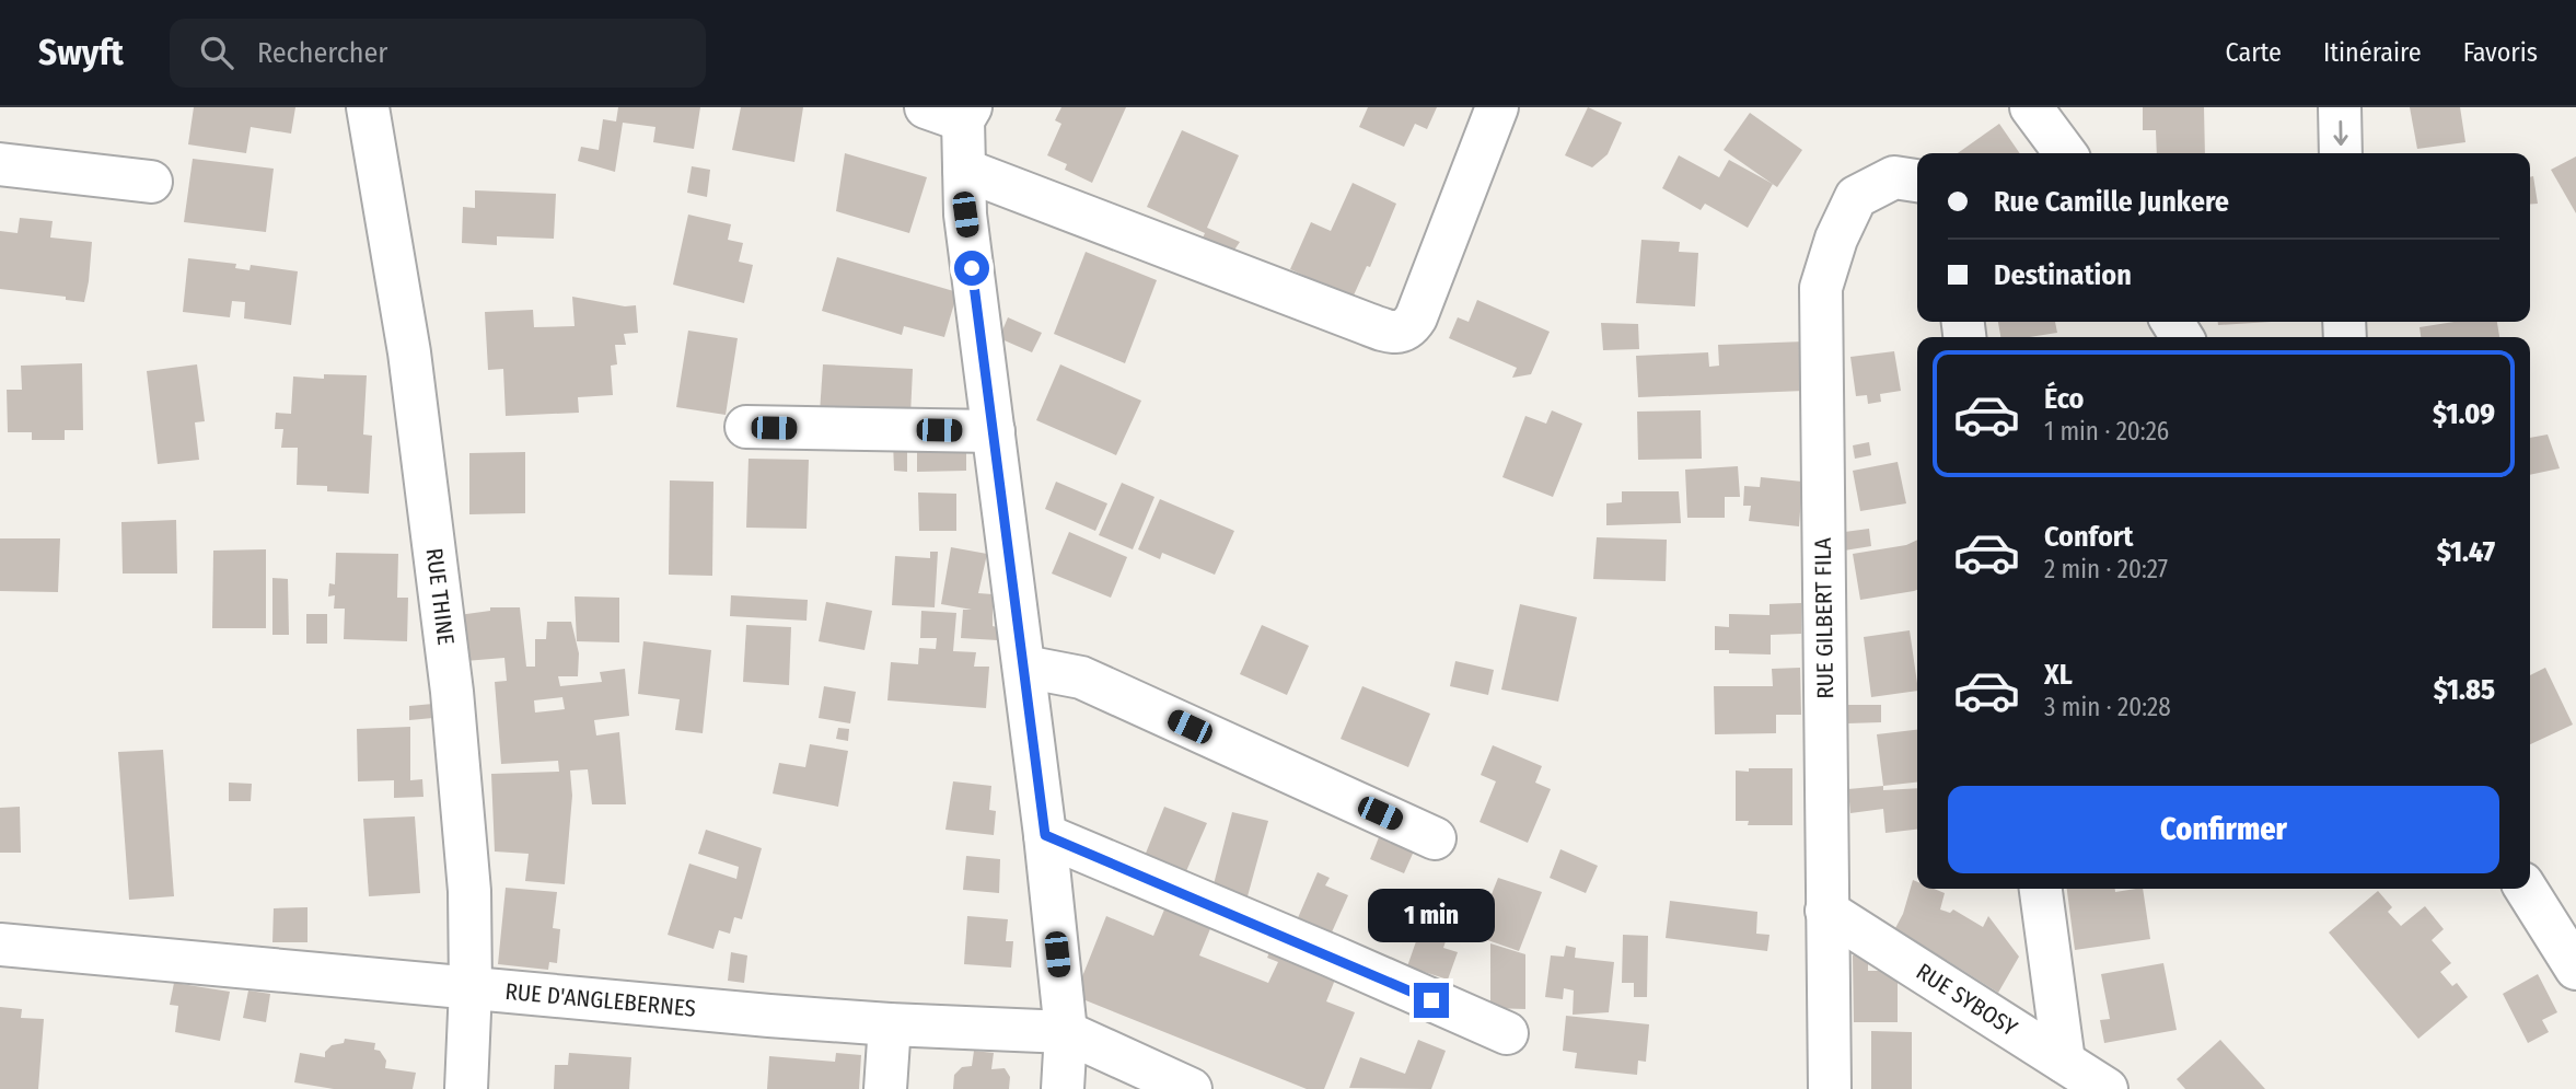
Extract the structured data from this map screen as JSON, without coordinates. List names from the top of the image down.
{
  "streets": {
    "street": [
      "RUE THINE",
      "RUE GILBERT FILA",
      "RUE D'ANGLEBERNES",
      "RUE SYBOSY"
    ]
  },
  "crossings": [
    ["RUE THINE", "RUE D'ANGLEBERNES"],
    ["RUE GILBERT FILA", "RUE SYBOSY"]
  ],
  "page": {
    "header": "Swyft",
    "search": "Rechercher",
    "nav": ["Carte", "Itinéraire", "Favoris"],
    "banner": ["Rue Camille Junkere", "Destination"],
    "list": [
      {
        "name": "Éco",
        "note": "1 min · 20:26",
        "value": "$1.09"
      },
      {
        "name": "Confort",
        "note": "2 min · 20:27",
        "value": "$1.47"
      },
      {
        "name": "XL",
        "note": "3 min · 20:28",
        "value": "$1.85"
      }
    ],
    "buttons": "Confirmer",
    "bubble": "1 min"
  }
}
